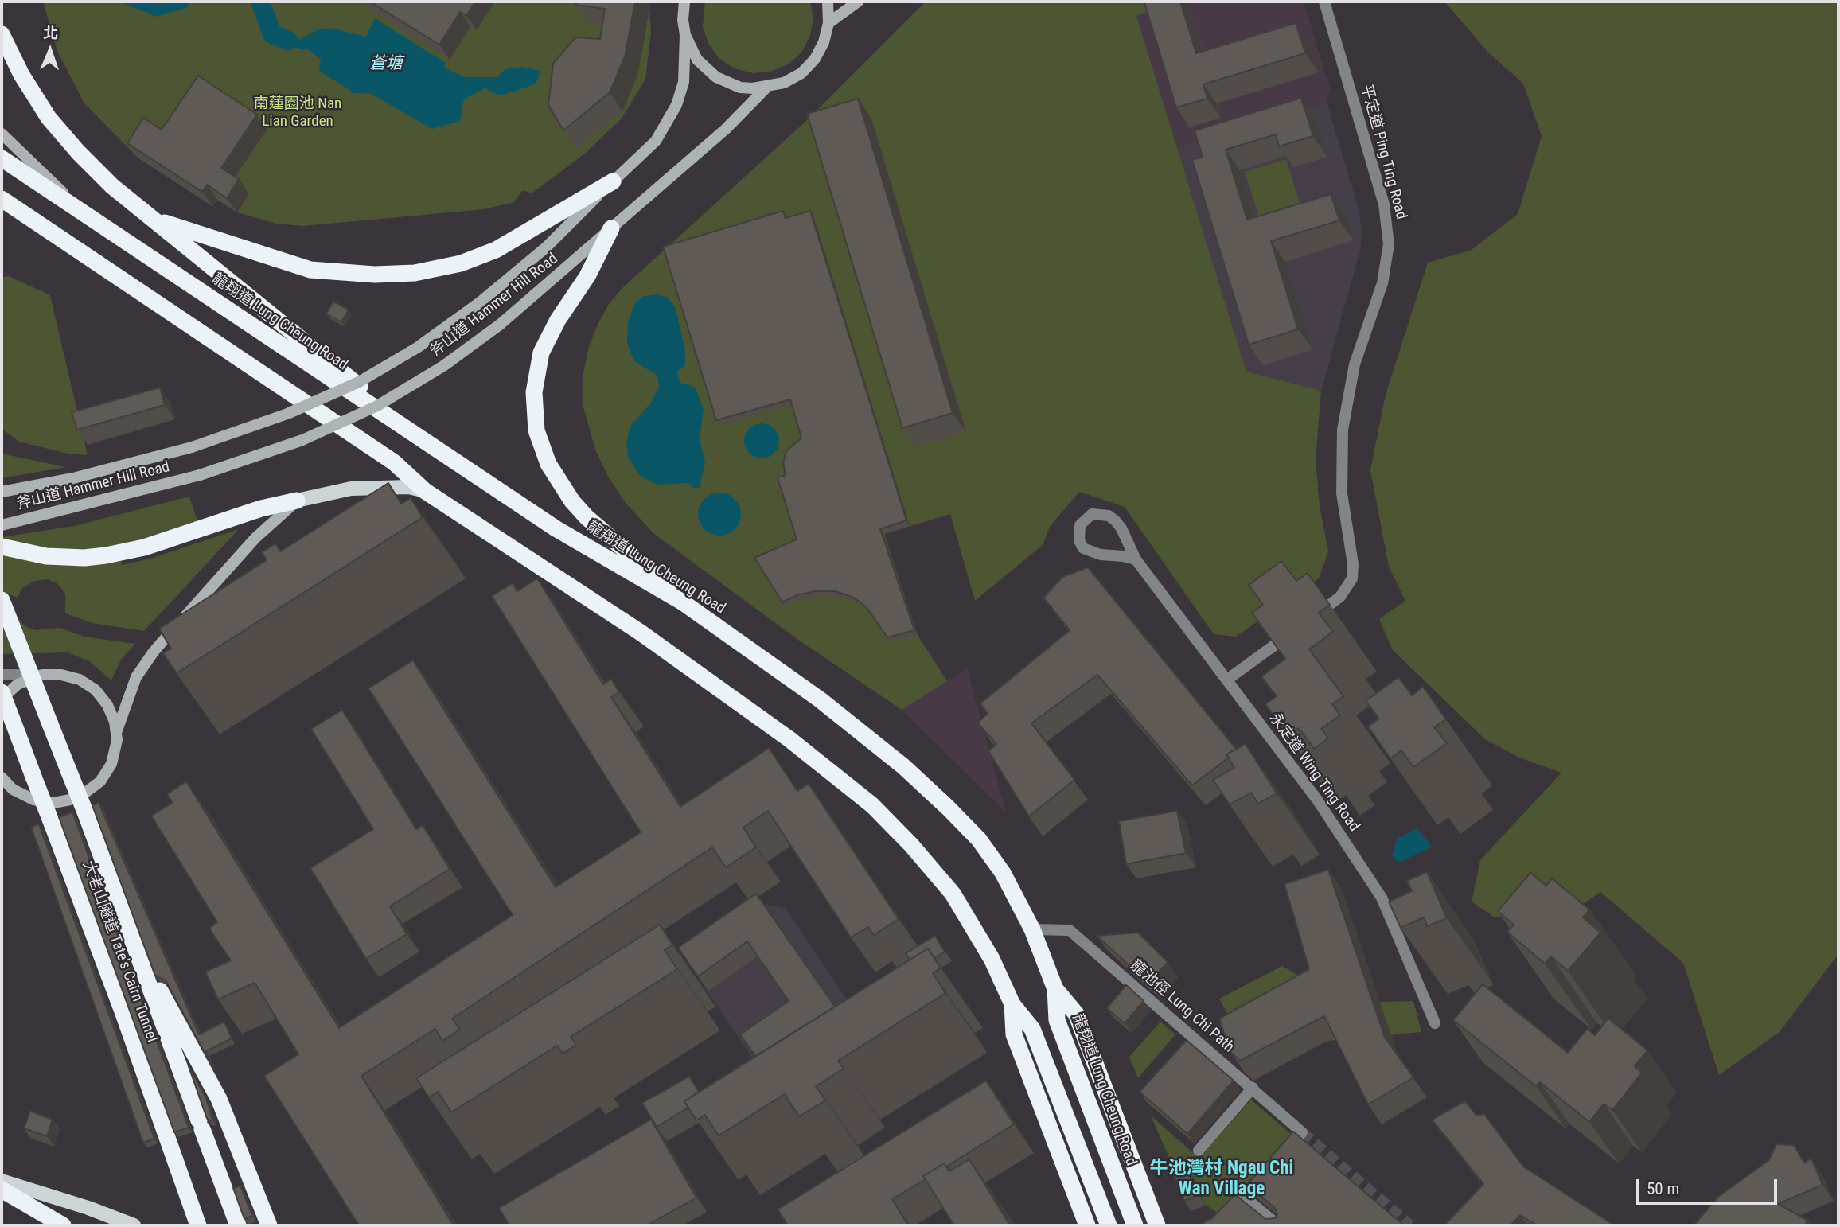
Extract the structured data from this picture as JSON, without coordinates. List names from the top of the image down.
{
  "streets": {
    "highway": ["龍翔道 Lung Cheung Road", "大老山隧道 Tate's Cairn Tunnel"],
    "main road": ["斧山道 Hammer Hill Road"],
    "street": ["平定道 Ping Ting Road", "永定道 Wing Ting Road", "龍池徑 Lung Chi Path"]
  },
  "crossings": [
    ["龍翔道 Lung Cheung Road", "龍池徑 Lung Chi Path"]
  ],
  "districts": ["牛池灣村 Ngau Chi Wan Village"],
  "water": ["蒼塘"],
  "parks": ["南蓮園池 Nan Lian Garden"],
  "scale_bar": "50 m",
  "north": "top"
}
